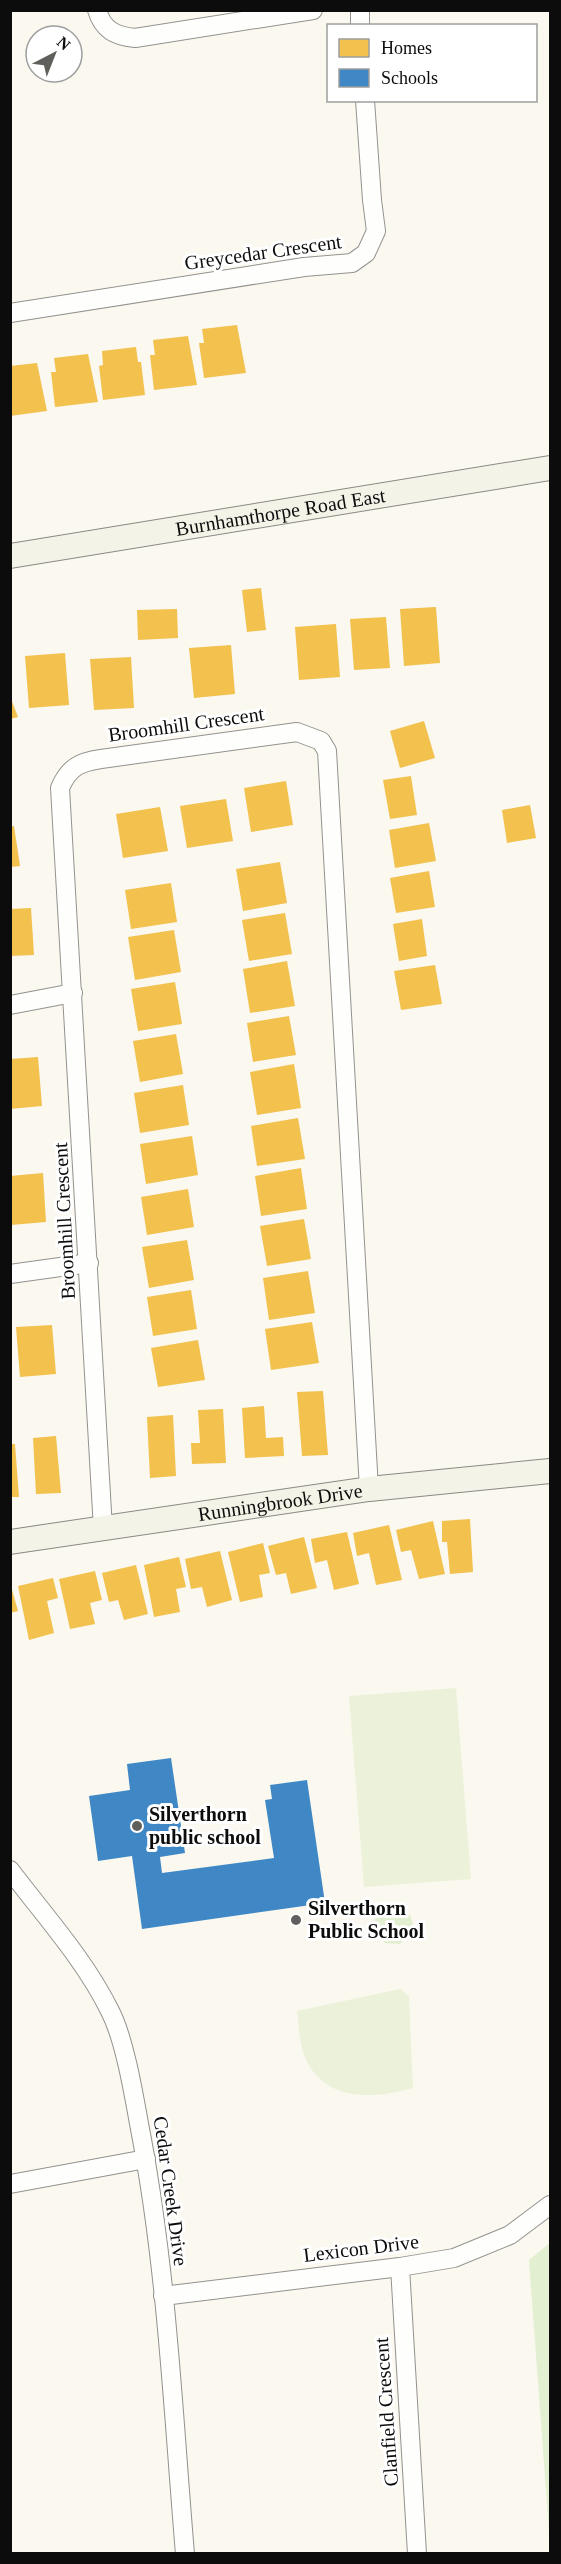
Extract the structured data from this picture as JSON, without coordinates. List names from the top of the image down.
{
  "streets": {
    "street": [
      "Greycedar Crescent",
      "Burnhamthorpe Road East",
      "Broomhill Crescent",
      "Runningbrook Drive",
      "Cedar Creek Drive",
      "Lexicon Drive",
      "Clanfield Crescent"
    ]
  },
  "crossings": [
    ["Broomhill Crescent", "Runningbrook Drive"],
    ["Cedar Creek Drive", "Lexicon Drive"],
    ["Lexicon Drive", "Clanfield Crescent"]
  ],
  "places": ["Silverthorn public school", "Silverthorn Public School"],
  "legend": ["Homes", "Schools"],
  "north": "top right"
}
